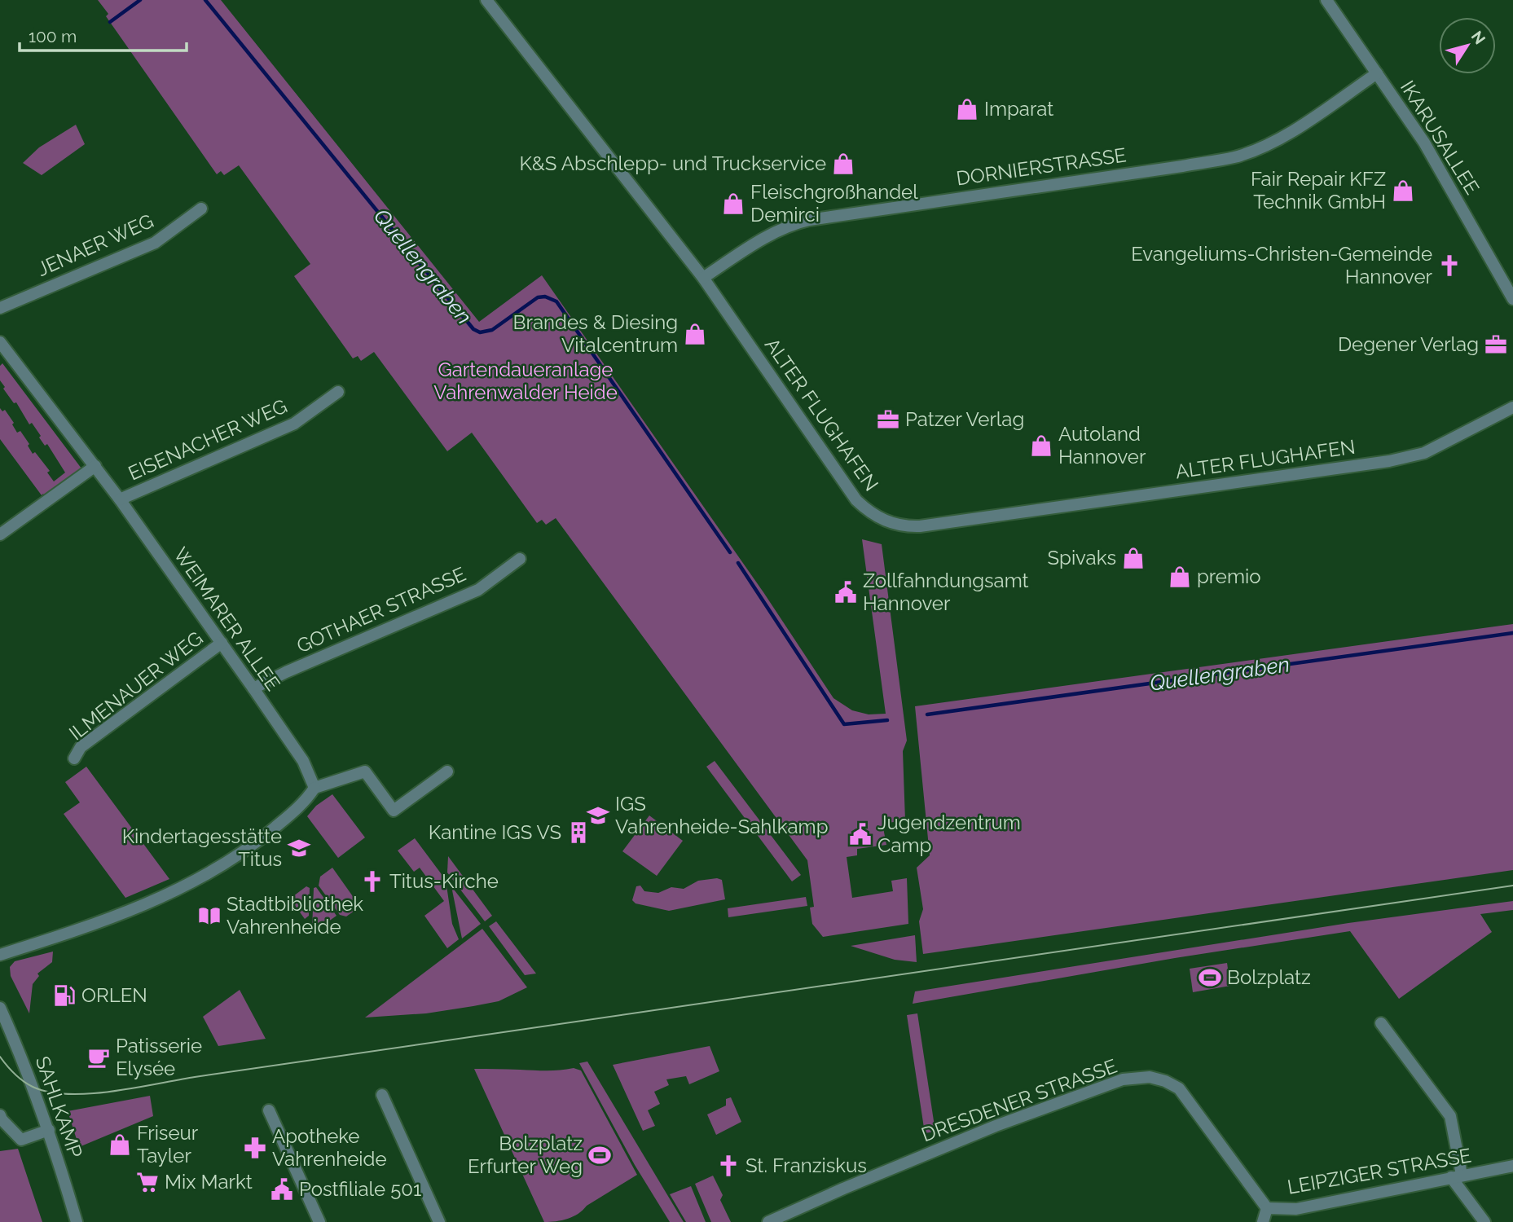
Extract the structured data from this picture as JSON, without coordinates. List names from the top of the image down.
{
  "streets": {
    "street": [
      "IKARUSALLEE",
      "DORNIERSTRASSE",
      "JENAER WEG",
      "ALTER FLUGHAFEN",
      "EISENACHER WEG",
      "GOTHAER STRASSE",
      "WEIMARER ALLEE",
      "ILMENAUER WEG",
      "DRESDENER STRASSE",
      "SAHLKAMP",
      "LEIPZIGER STRASSE"
    ]
  },
  "crossings": [
    ["IKARUSALLEE", "DORNIERSTRASSE"],
    ["DORNIERSTRASSE", "ALTER FLUGHAFEN"],
    ["EISENACHER WEG", "WEIMARER ALLEE"],
    ["GOTHAER STRASSE", "WEIMARER ALLEE"],
    ["WEIMARER ALLEE", "ILMENAUER WEG"],
    ["DRESDENER STRASSE", "LEIPZIGER STRASSE"]
  ],
  "water": ["Quellengraben"],
  "parks": ["Gartendaueranlage Vahrenwalder Heide"],
  "places": {
    "shop": [
      "Imparat",
      "K&S Abschlepp- und Truckservice",
      "Fair Repair KFZ Technik GmbH",
      "Fleischgroßhandel Demirci",
      "Brandes & Diesing Vitalcentrum",
      "Autoland Hannover",
      "Spivaks",
      "premio",
      "Friseur Tayler"
    ],
    "church": ["Evangeliums-Christen-Gemeinde Hannover", "Titus-Kirche", "St. Franziskus"],
    "office": ["Degener Verlag", "Patzer Verlag"],
    "public building": ["Zollfahndungsamt Hannover", "Jugendzentrum Camp", "Postfiliale 501"],
    "school or university": ["IGS Vahrenheide-Sahlkamp", "Kindertagesstätte Titus"],
    "building": ["Kantine IGS VS"],
    "library": ["Stadtbibliothek Vahrenheide"],
    "sports": ["Bolzplatz", "Bolzplatz Erfurter Weg"],
    "fuel station": ["ORLEN"],
    "cafe": ["Patisserie Elysée"],
    "pharmacy": ["Apotheke Vahrenheide"],
    "supermarket": ["Mix Markt"]
  },
  "scale_bar": "100 m",
  "north": "top right"
}
